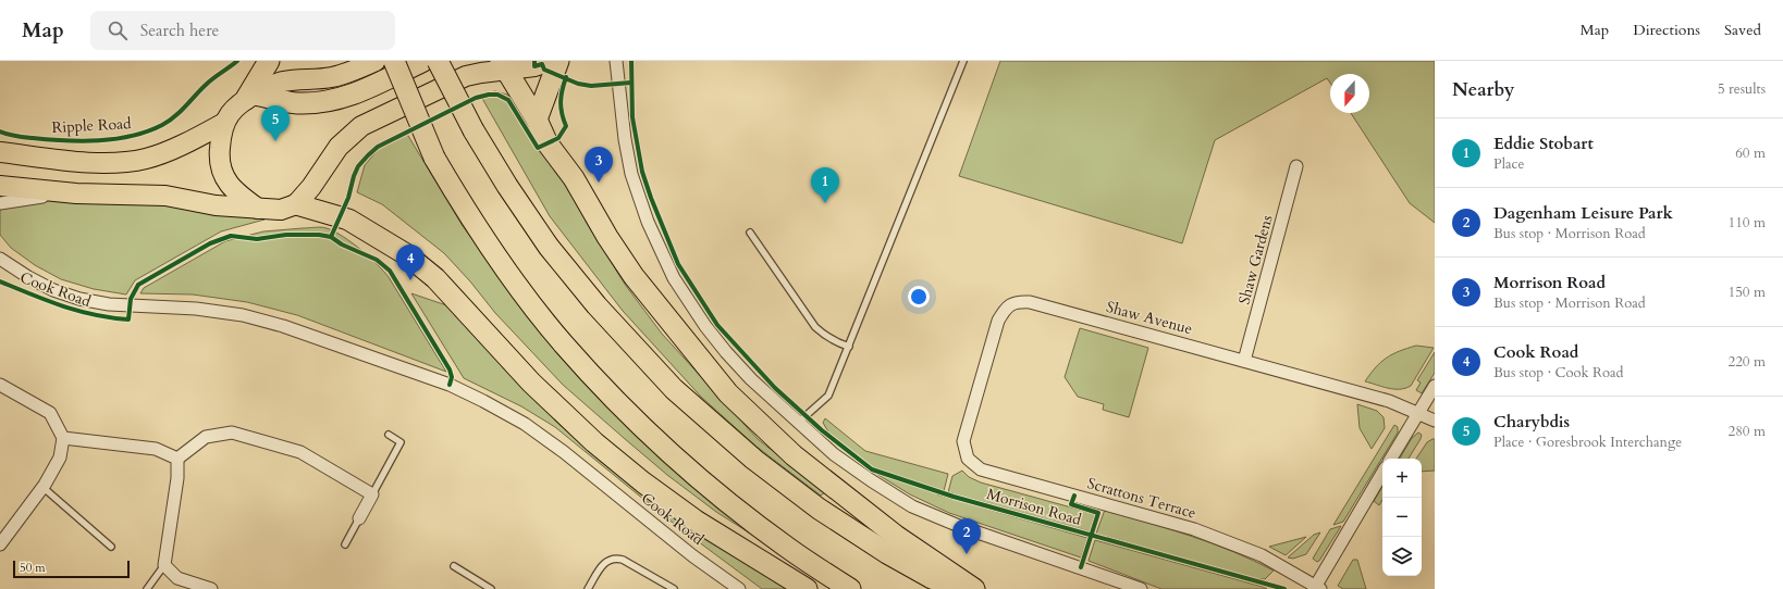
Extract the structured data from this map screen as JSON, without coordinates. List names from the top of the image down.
{
  "streets": {
    "main road": ["Ripple Road"],
    "street": [
      "Shaw Gardens",
      "Cook Road",
      "Shaw Avenue",
      "Scrattons Terrace"
    ],
    "cycle path": ["Morrison Road"]
  },
  "crossings": [
    ["Shaw Gardens", "Shaw Avenue"],
    ["Shaw Avenue", "Scrattons Terrace"]
  ],
  "scale_bar": "50 m",
  "north": "bottom",
  "page": {
    "header": "Map",
    "search": "Search here",
    "nav": ["Map", "Directions", "Saved"],
    "heading": ["Nearby", "5 results"],
    "pins": [
      "5",
      "3",
      "1",
      "4",
      "2"
    ],
    "list": [
      {
        "mark": "1",
        "name": "Eddie Stobart",
        "note": "Place",
        "value": "60 m"
      },
      {
        "mark": "2",
        "name": "Dagenham Leisure Park",
        "note": "Bus stop · Morrison Road",
        "value": "110 m"
      },
      {
        "mark": "3",
        "name": "Morrison Road",
        "note": "Bus stop · Morrison Road",
        "value": "150 m"
      },
      {
        "mark": "4",
        "name": "Cook Road",
        "note": "Bus stop · Cook Road",
        "value": "220 m"
      },
      {
        "mark": "5",
        "name": "Charybdis",
        "note": "Place · Goresbrook Interchange",
        "value": "280 m"
      }
    ],
    "map_buttons": ["+", "−"],
    "scale": "50 m"
  }
}
